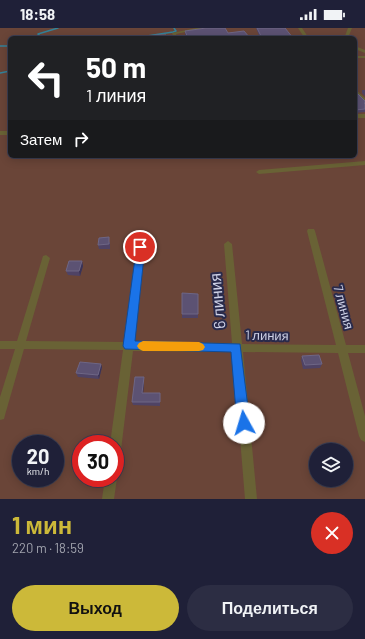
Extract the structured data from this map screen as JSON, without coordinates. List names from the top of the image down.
{
  "streets": {
    "street": ["6 линия", "7 линия", "1 линия"]
  },
  "crossings": [
    ["6 линия", "1 линия"],
    ["7 линия", "1 линия"]
  ],
  "page": {
    "status": "18:58",
    "turn": ["50 m", "1 линия"],
    "then": "Затем",
    "speed": "20 km/h",
    "limit": "30",
    "heading": ["1 мин", "220 m · 18:59"],
    "buttons": ["Выход", "Поделиться"]
  }
}
